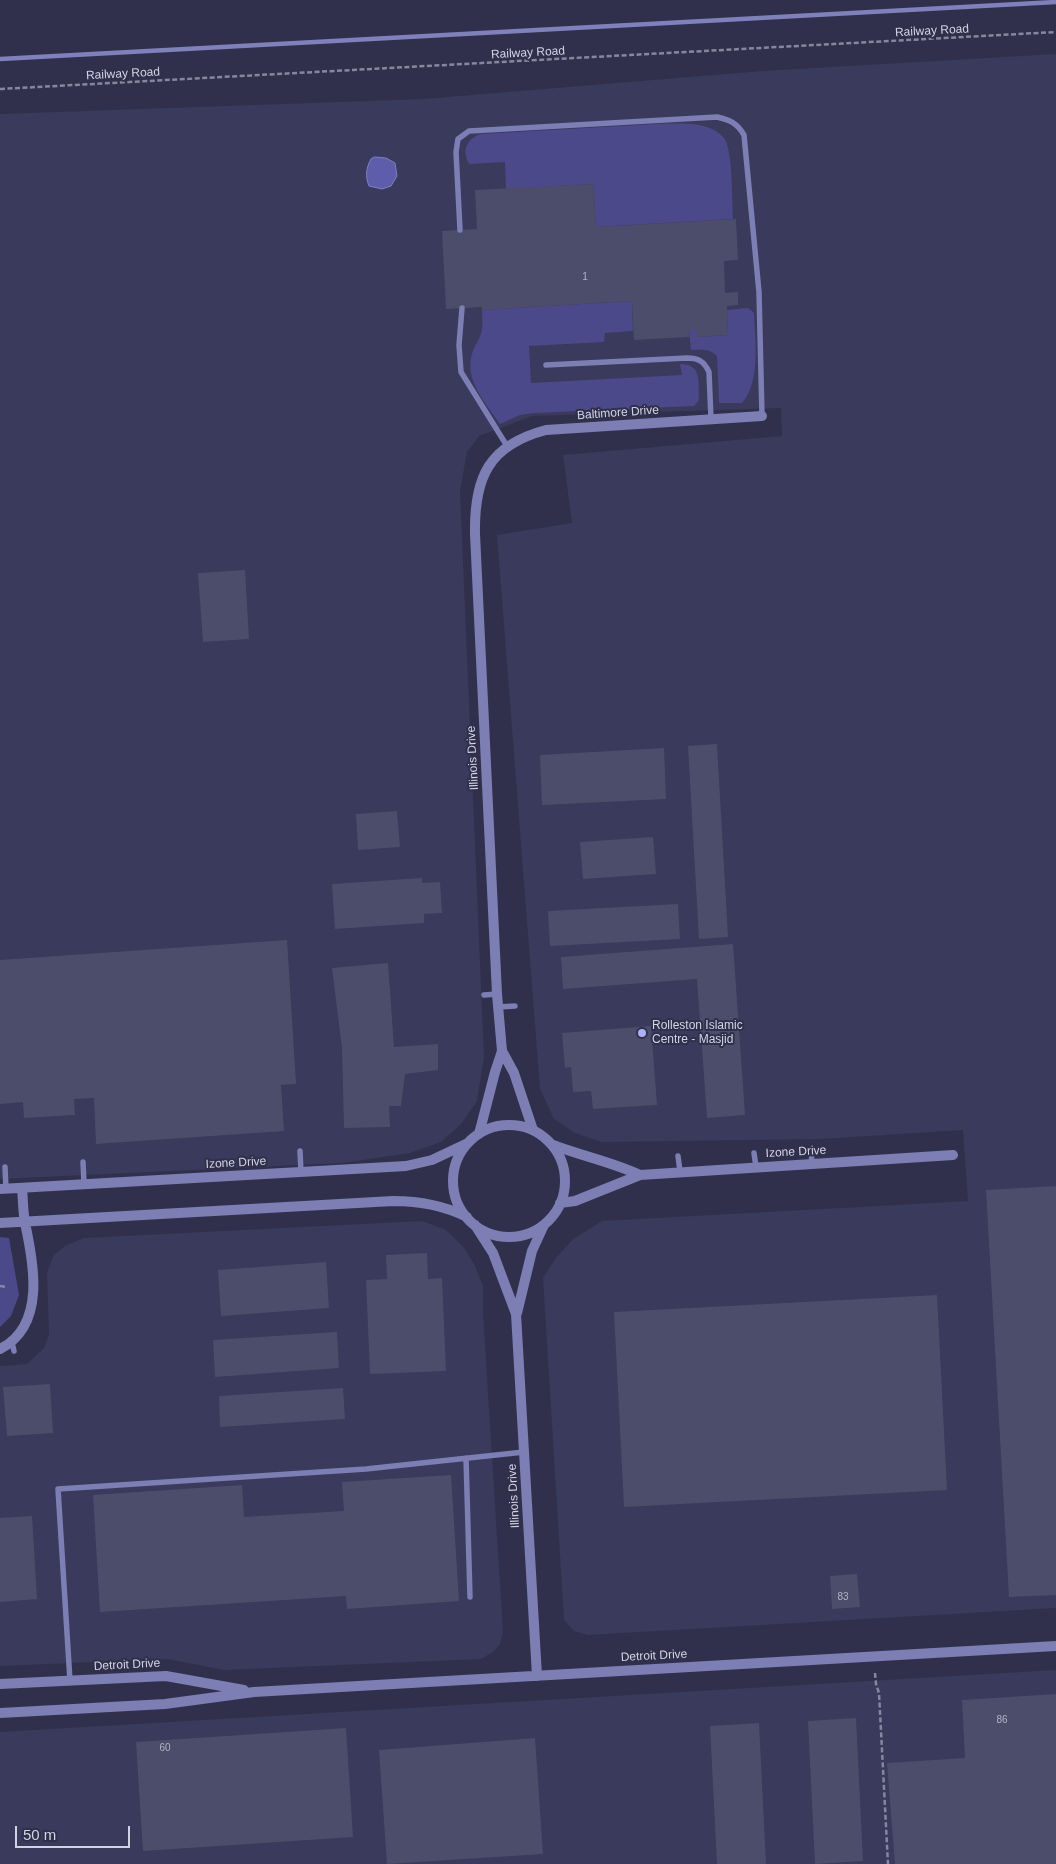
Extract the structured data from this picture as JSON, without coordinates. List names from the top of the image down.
{
  "streets": {
    "street": [
      "Baltimore Drive",
      "Illinois Drive",
      "Izone Drive",
      "Detroit Drive"
    ],
    "path": ["Railway Road"]
  },
  "crossings": [
    ["Baltimore Drive", "Illinois Drive"],
    ["Illinois Drive", "Izone Drive"],
    ["Illinois Drive", "Detroit Drive"]
  ],
  "places": ["Rolleston Islamic Centre - Masjid"],
  "house_numbers": [
    "1",
    "83",
    "86",
    "60"
  ],
  "scale_bar": "50 m"
}
